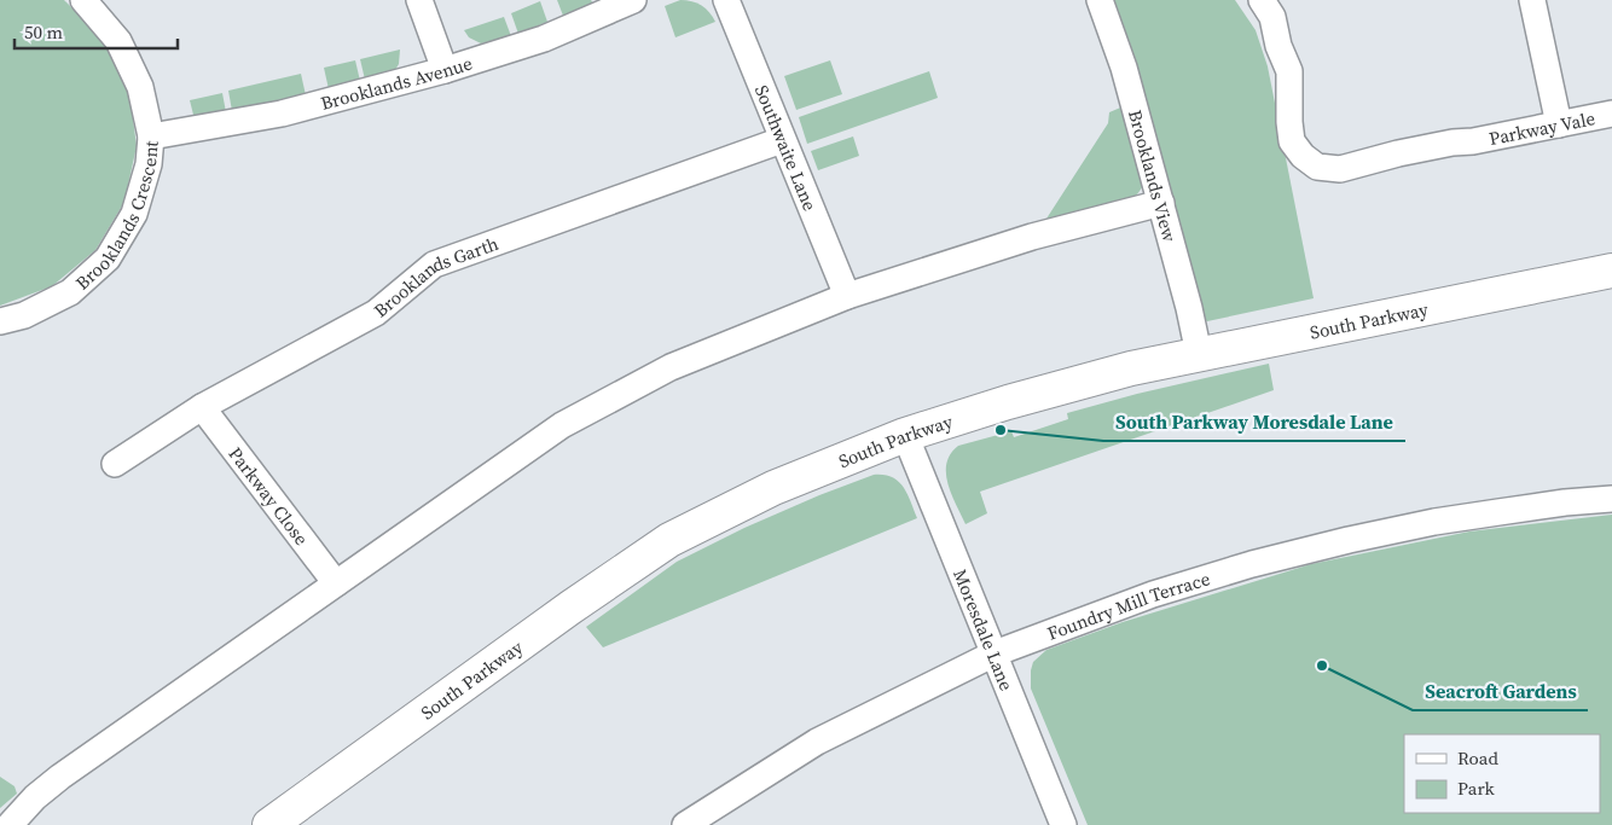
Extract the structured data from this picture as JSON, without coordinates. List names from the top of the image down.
{
  "streets": {
    "street": [
      "Brooklands Avenue",
      "Parkway Vale",
      "Southwaite Lane",
      "Brooklands View",
      "Brooklands Crescent",
      "Brooklands Garth",
      "South Parkway",
      "Parkway Close",
      "Foundry Mill Terrace",
      "Moresdale Lane"
    ]
  },
  "crossings": [
    ["Brooklands Avenue", "Brooklands Crescent"],
    ["Southwaite Lane", "Brooklands Garth"],
    ["Brooklands View", "South Parkway"],
    ["Brooklands Garth", "Parkway Close"],
    ["South Parkway", "Moresdale Lane"],
    ["Foundry Mill Terrace", "Moresdale Lane"]
  ],
  "places": ["South Parkway Moresdale Lane", "Seacroft Gardens"],
  "legend": ["Road", "Park"],
  "scale_bar": "50 m"
}
